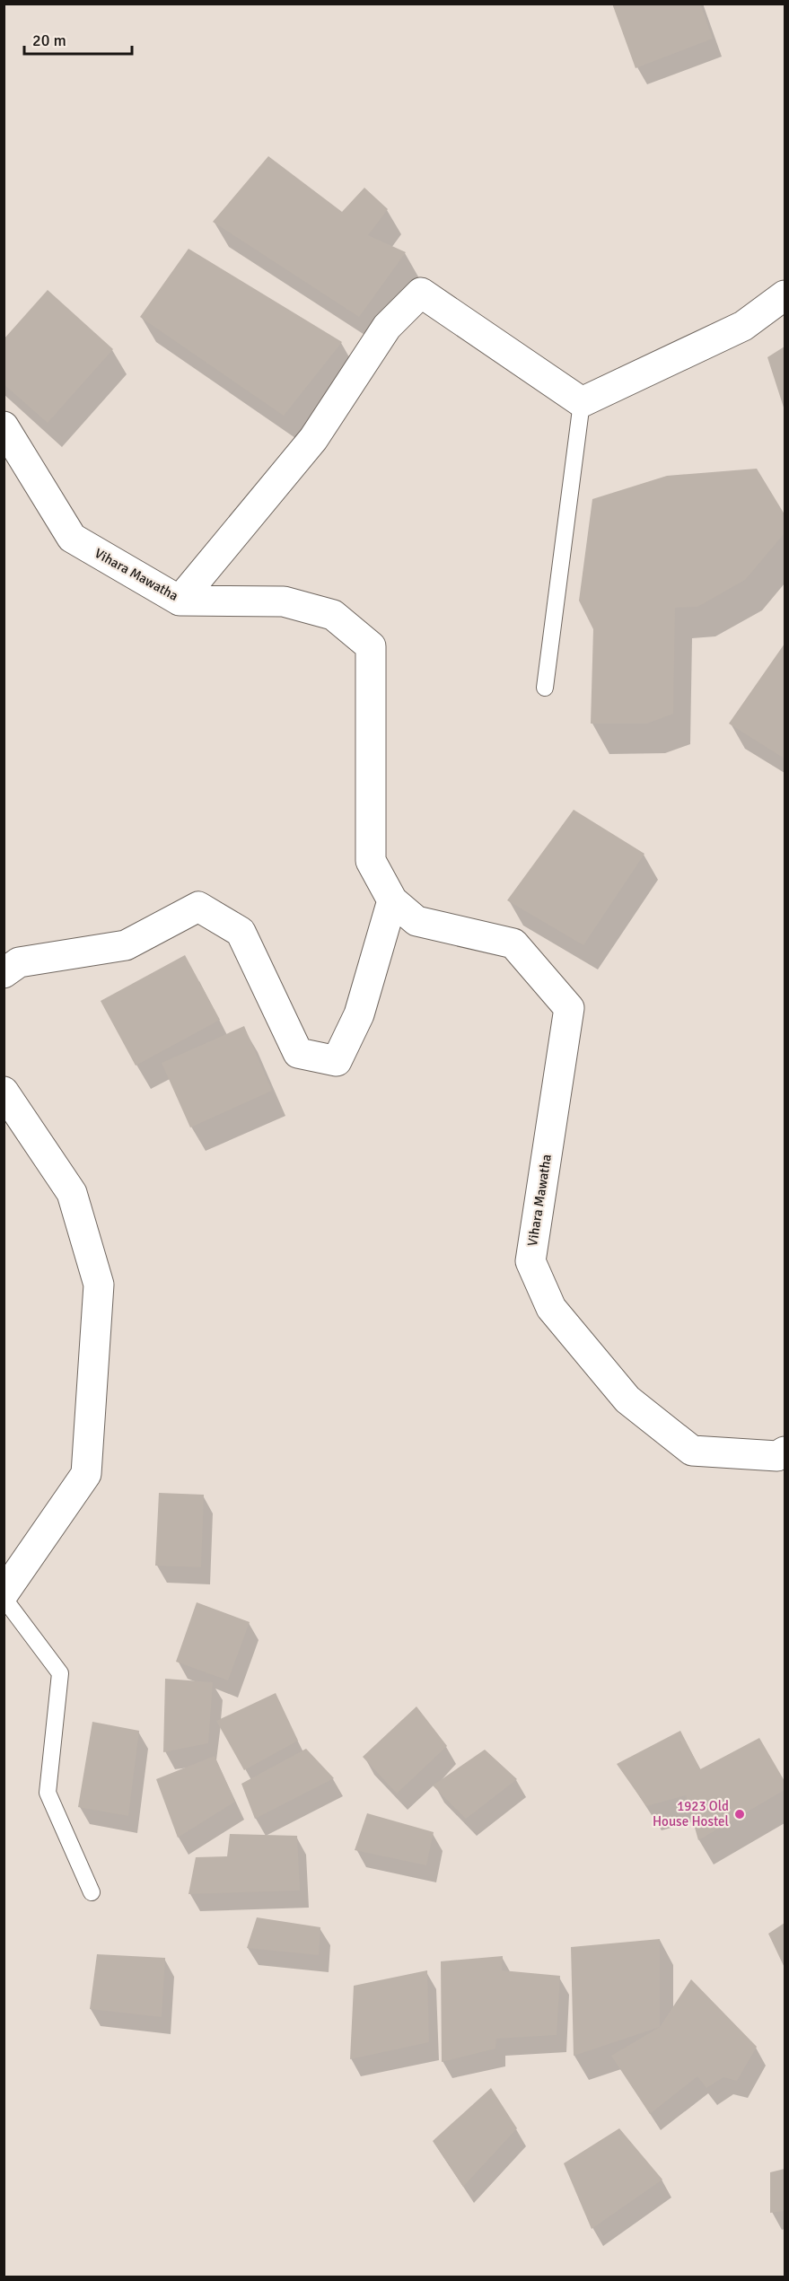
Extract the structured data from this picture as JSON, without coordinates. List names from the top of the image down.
{
  "streets": {
    "street": ["Vihara Mawatha"]
  },
  "places": ["1923 Old House Hostel"],
  "scale_bar": "20 m"
}
